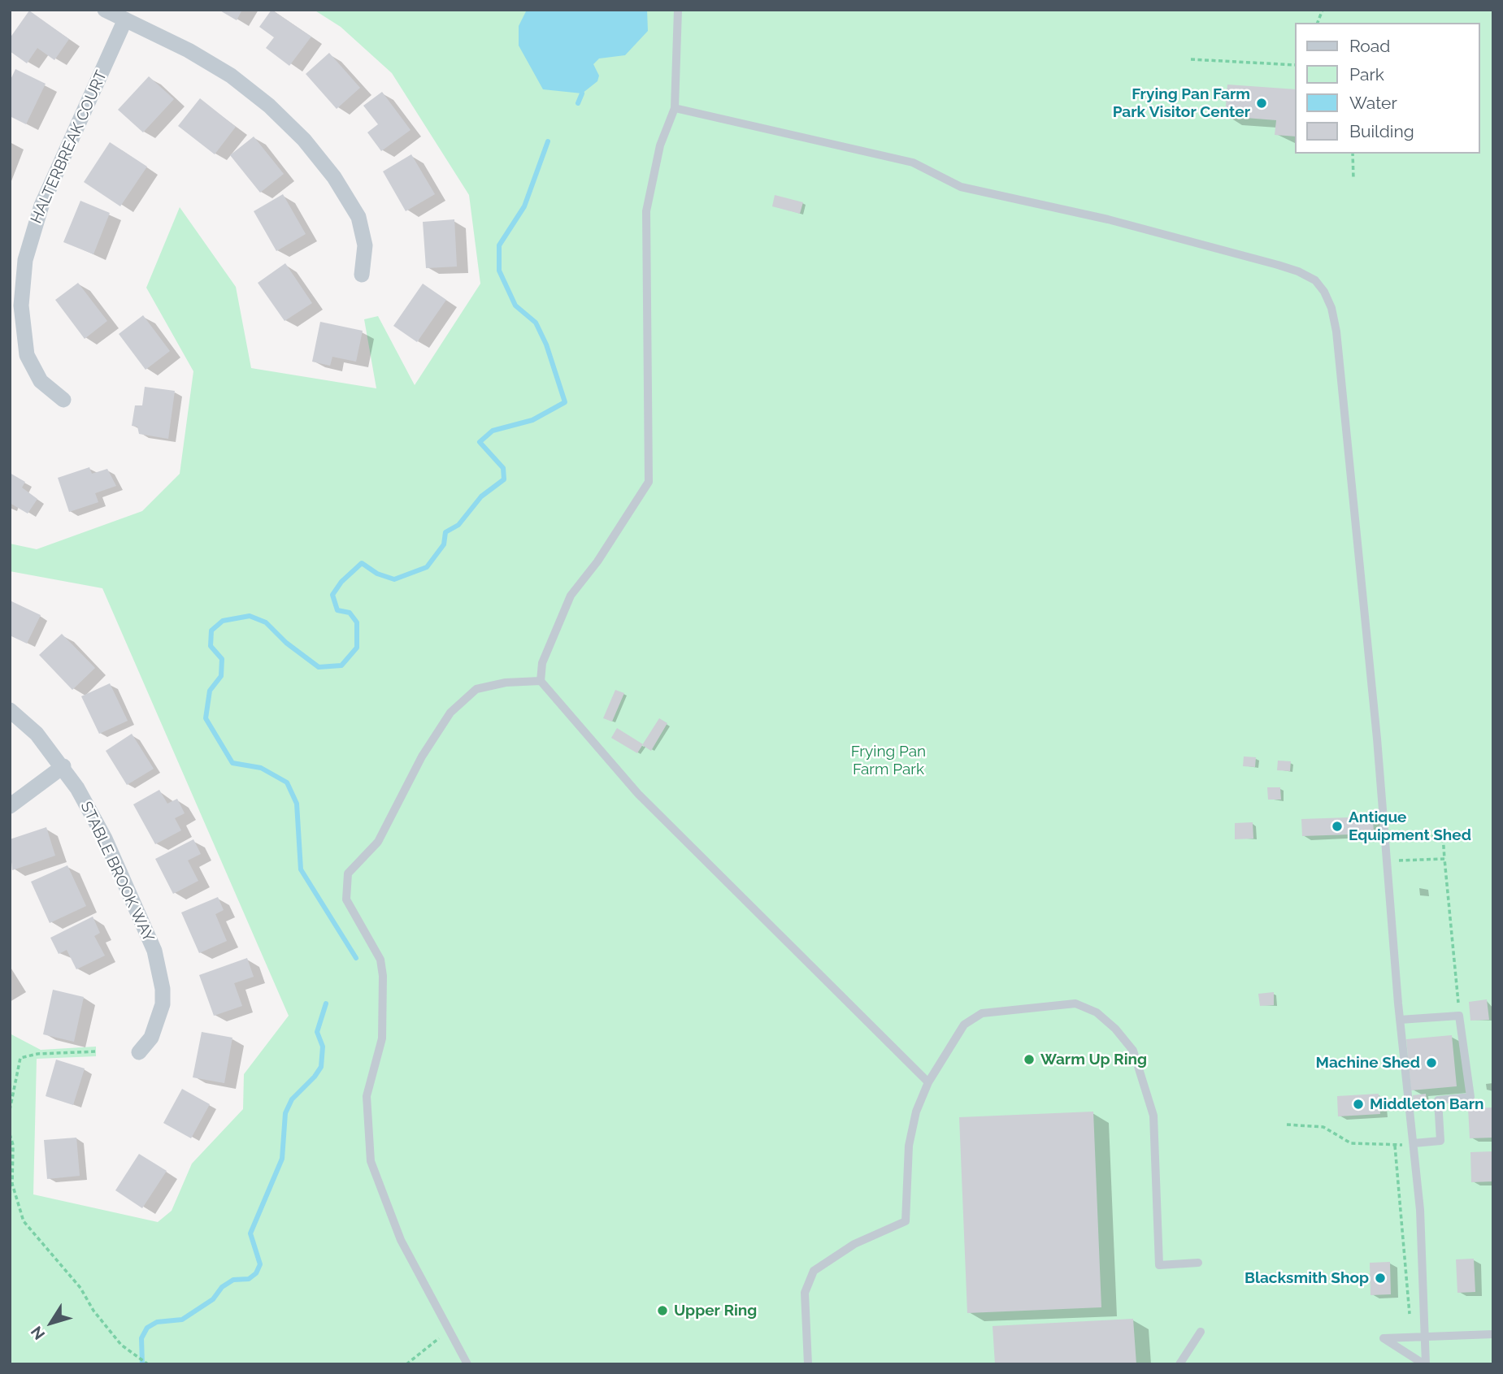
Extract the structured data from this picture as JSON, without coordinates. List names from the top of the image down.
{
  "streets": {
    "street": ["HALTERBREAK COURT", "STABLE BROOK WAY"]
  },
  "parks": ["Frying Pan Farm Park"],
  "places": [
    "Frying Pan Farm Park Visitor Center",
    "Antique Equipment Shed",
    "Warm Up Ring",
    "Machine Shed",
    "Middleton Barn",
    "Blacksmith Shop",
    "Upper Ring"
  ],
  "legend": [
    "Road",
    "Park",
    "Water",
    "Building"
  ],
  "north": "bottom left"
}
